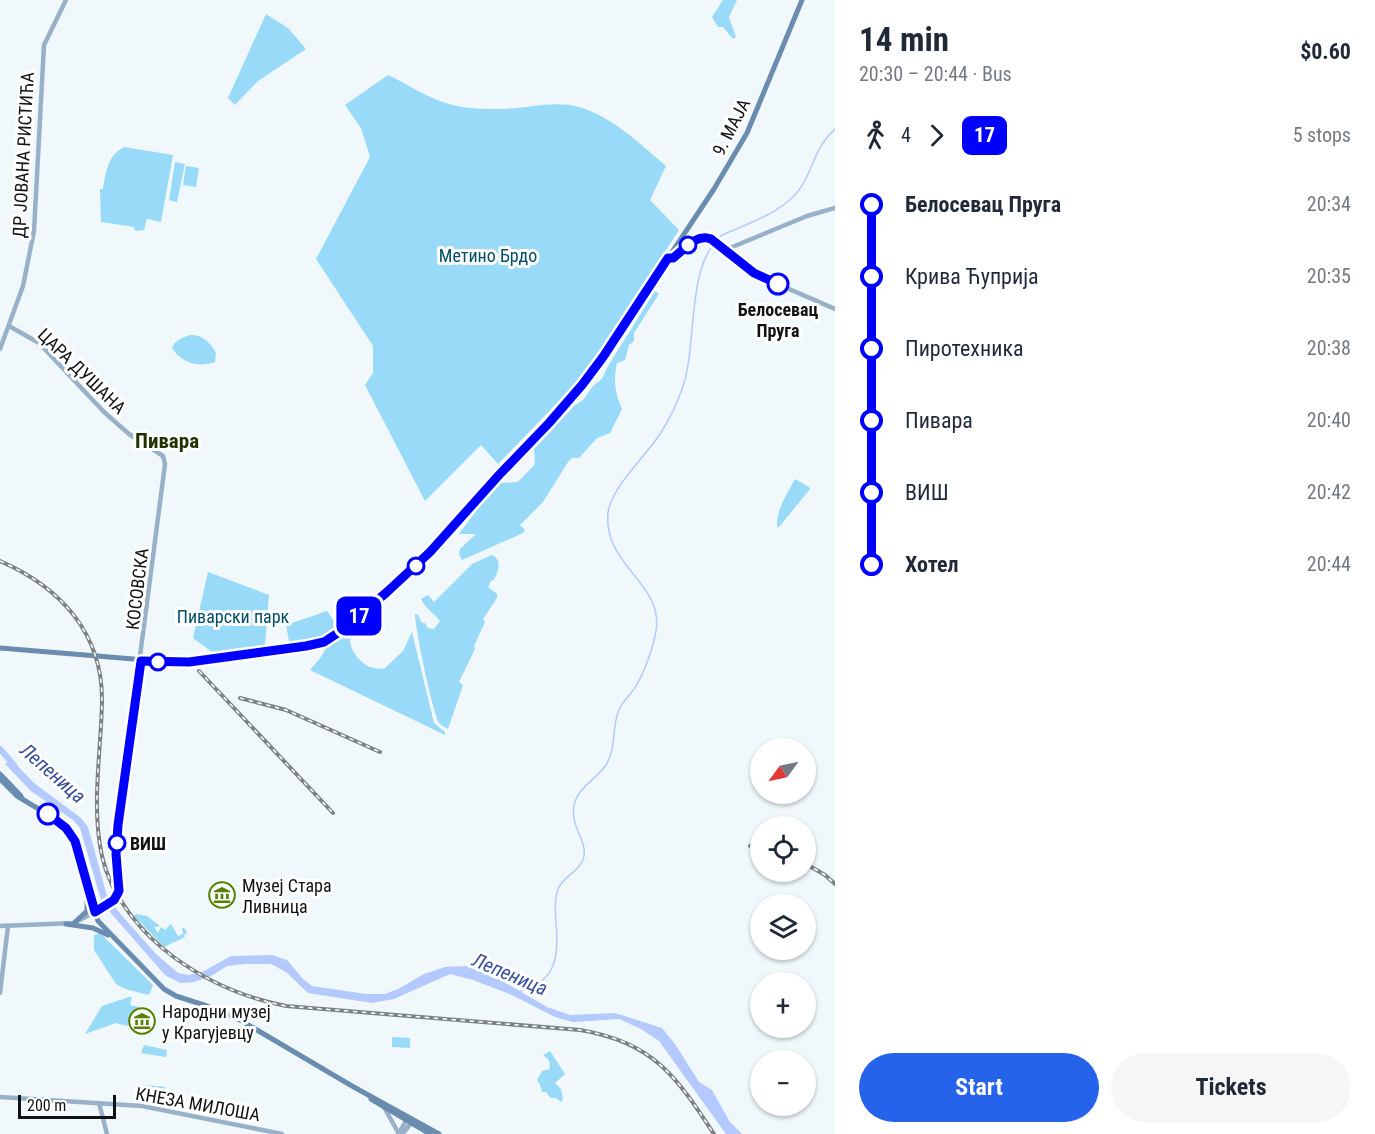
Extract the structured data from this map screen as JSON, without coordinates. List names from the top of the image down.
{
  "streets": {
    "main road": ["9. МАЈА"],
    "street": [
      "ДР ЈОВАНА РИСТИЋА",
      "ЦАРА ДУШАНА",
      "КОСОВСКА",
      "КНЕЗА МИЛОША"
    ]
  },
  "crossings": [
    ["9. МАЈА", "КОСОВСКА"],
    ["ДР ЈОВАНА РИСТИЋА", "ЦАРА ДУШАНА"],
    ["ЦАРА ДУШАНА", "КОСОВСКА"]
  ],
  "districts": ["Пивара"],
  "water": ["Лепеница"],
  "parks": ["Метино Брдо", "Пиварски парк"],
  "places": {
    "other": ["Белосевац Пруга", "ВИШ"],
    "museum": ["Музеј Стара Ливница", "Народни музеј у Крагујевцу"]
  },
  "lines": ["bus line 17"],
  "scale_bar": "200 m",
  "north": "bottom left",
  "page": {
    "on_map": "17",
    "heading": ["14 min", "20:30 – 20:44 · Bus", "$0.60"],
    "legs": ["4", "17", "5 stops"],
    "list": [
      {
        "name": "Белосевац Пруга",
        "value": "20:34"
      },
      {
        "name": "Крива Ћуприја",
        "value": "20:35"
      },
      {
        "name": "Пиротехника",
        "value": "20:38"
      },
      {
        "name": "Пивара",
        "value": "20:40"
      },
      {
        "name": "ВИШ",
        "value": "20:42"
      },
      {
        "name": "Хотел",
        "value": "20:44"
      }
    ],
    "map_buttons": ["+", "−"],
    "buttons": ["Start", "Tickets"],
    "scale": "200 m"
  }
}
